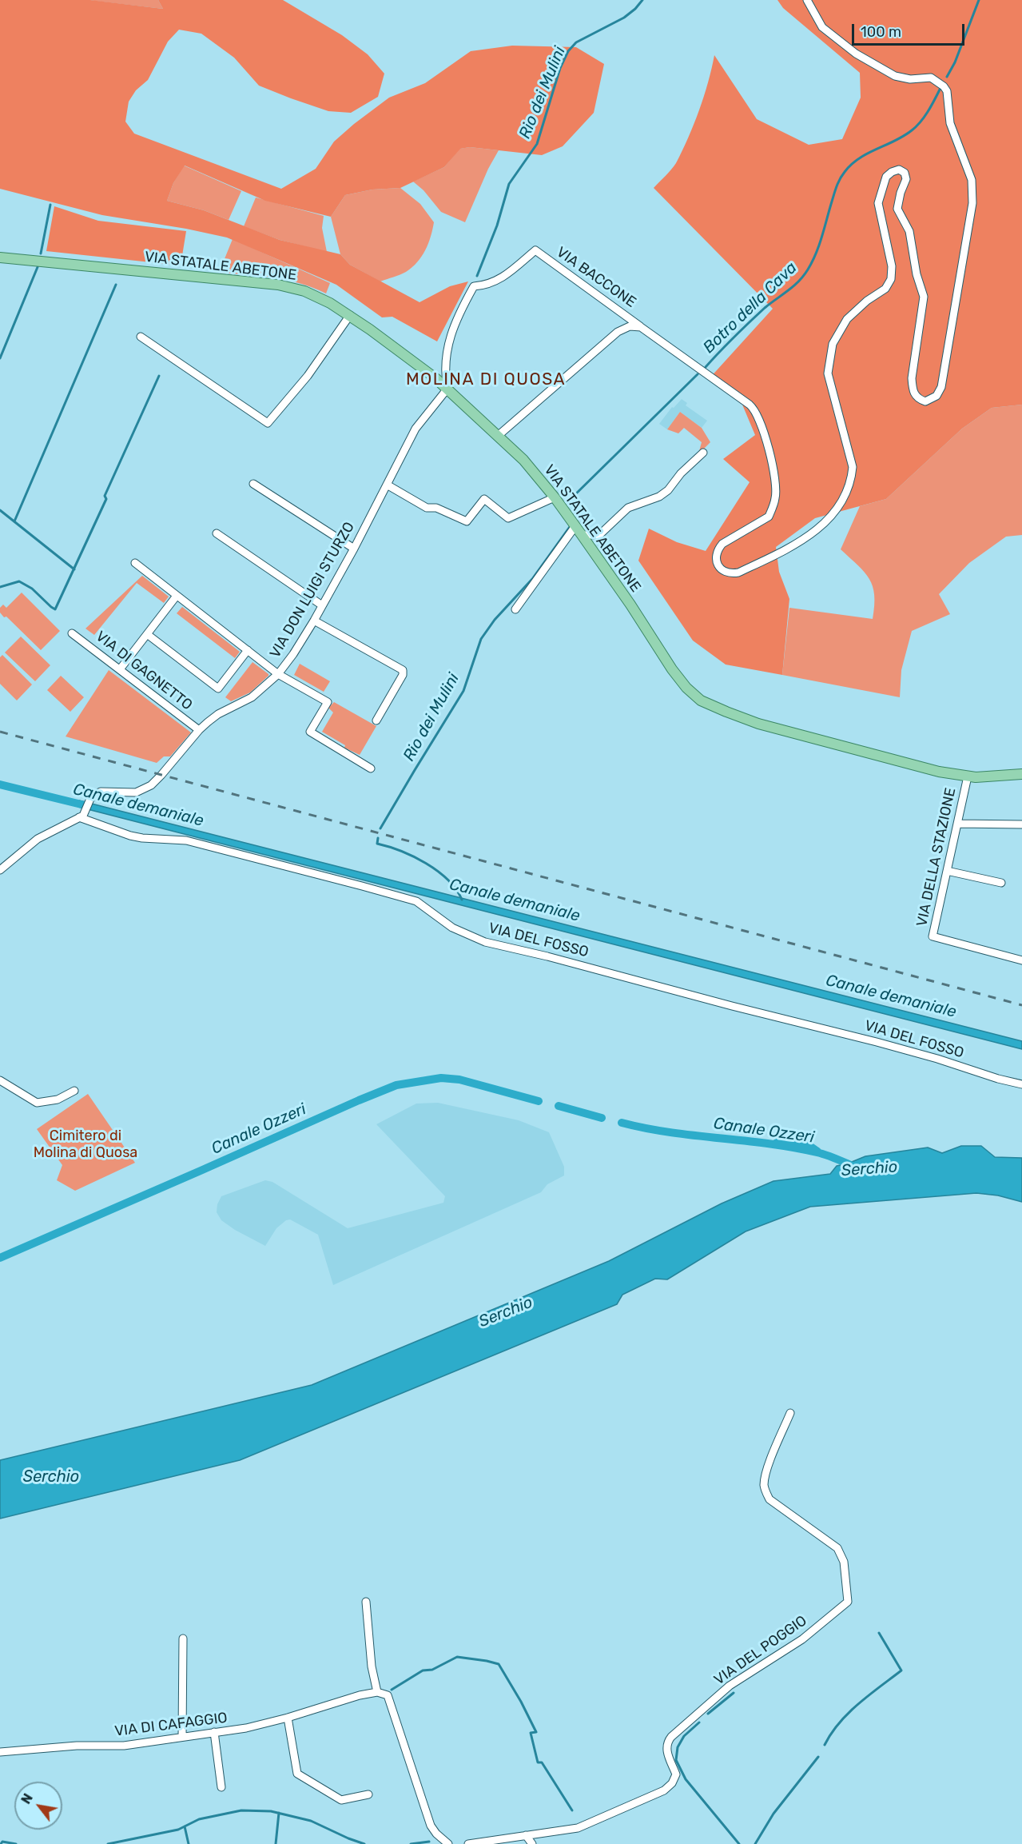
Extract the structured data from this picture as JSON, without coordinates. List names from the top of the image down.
{
  "streets": {
    "main road": ["VIA STATALE ABETONE"],
    "street": [
      "VIA BACCONE",
      "VIA DON LUIGI STURZO",
      "VIA DI GAGNETTO",
      "VIA DELLA STAZIONE",
      "VIA DEL FOSSO",
      "VIA DEL POGGIO",
      "VIA DI CAFAGGIO"
    ]
  },
  "crossings": [
    ["VIA STATALE ABETONE", "VIA BACCONE"],
    ["VIA STATALE ABETONE", "VIA DON LUIGI STURZO"],
    ["VIA STATALE ABETONE", "VIA DELLA STAZIONE"],
    ["VIA BACCONE", "VIA DON LUIGI STURZO"],
    ["VIA DON LUIGI STURZO", "VIA DI GAGNETTO"],
    ["VIA DON LUIGI STURZO", "VIA DEL FOSSO"]
  ],
  "districts": ["MOLINA DI QUOSA"],
  "water": [
    "Rio dei Mulini",
    "Botro della Cava",
    "Canale demaniale",
    "Canale Ozzeri",
    "Serchio"
  ],
  "parks": ["Cimitero di Molina di Quosa"],
  "scale_bar": "100 m",
  "north": "top left"
}
